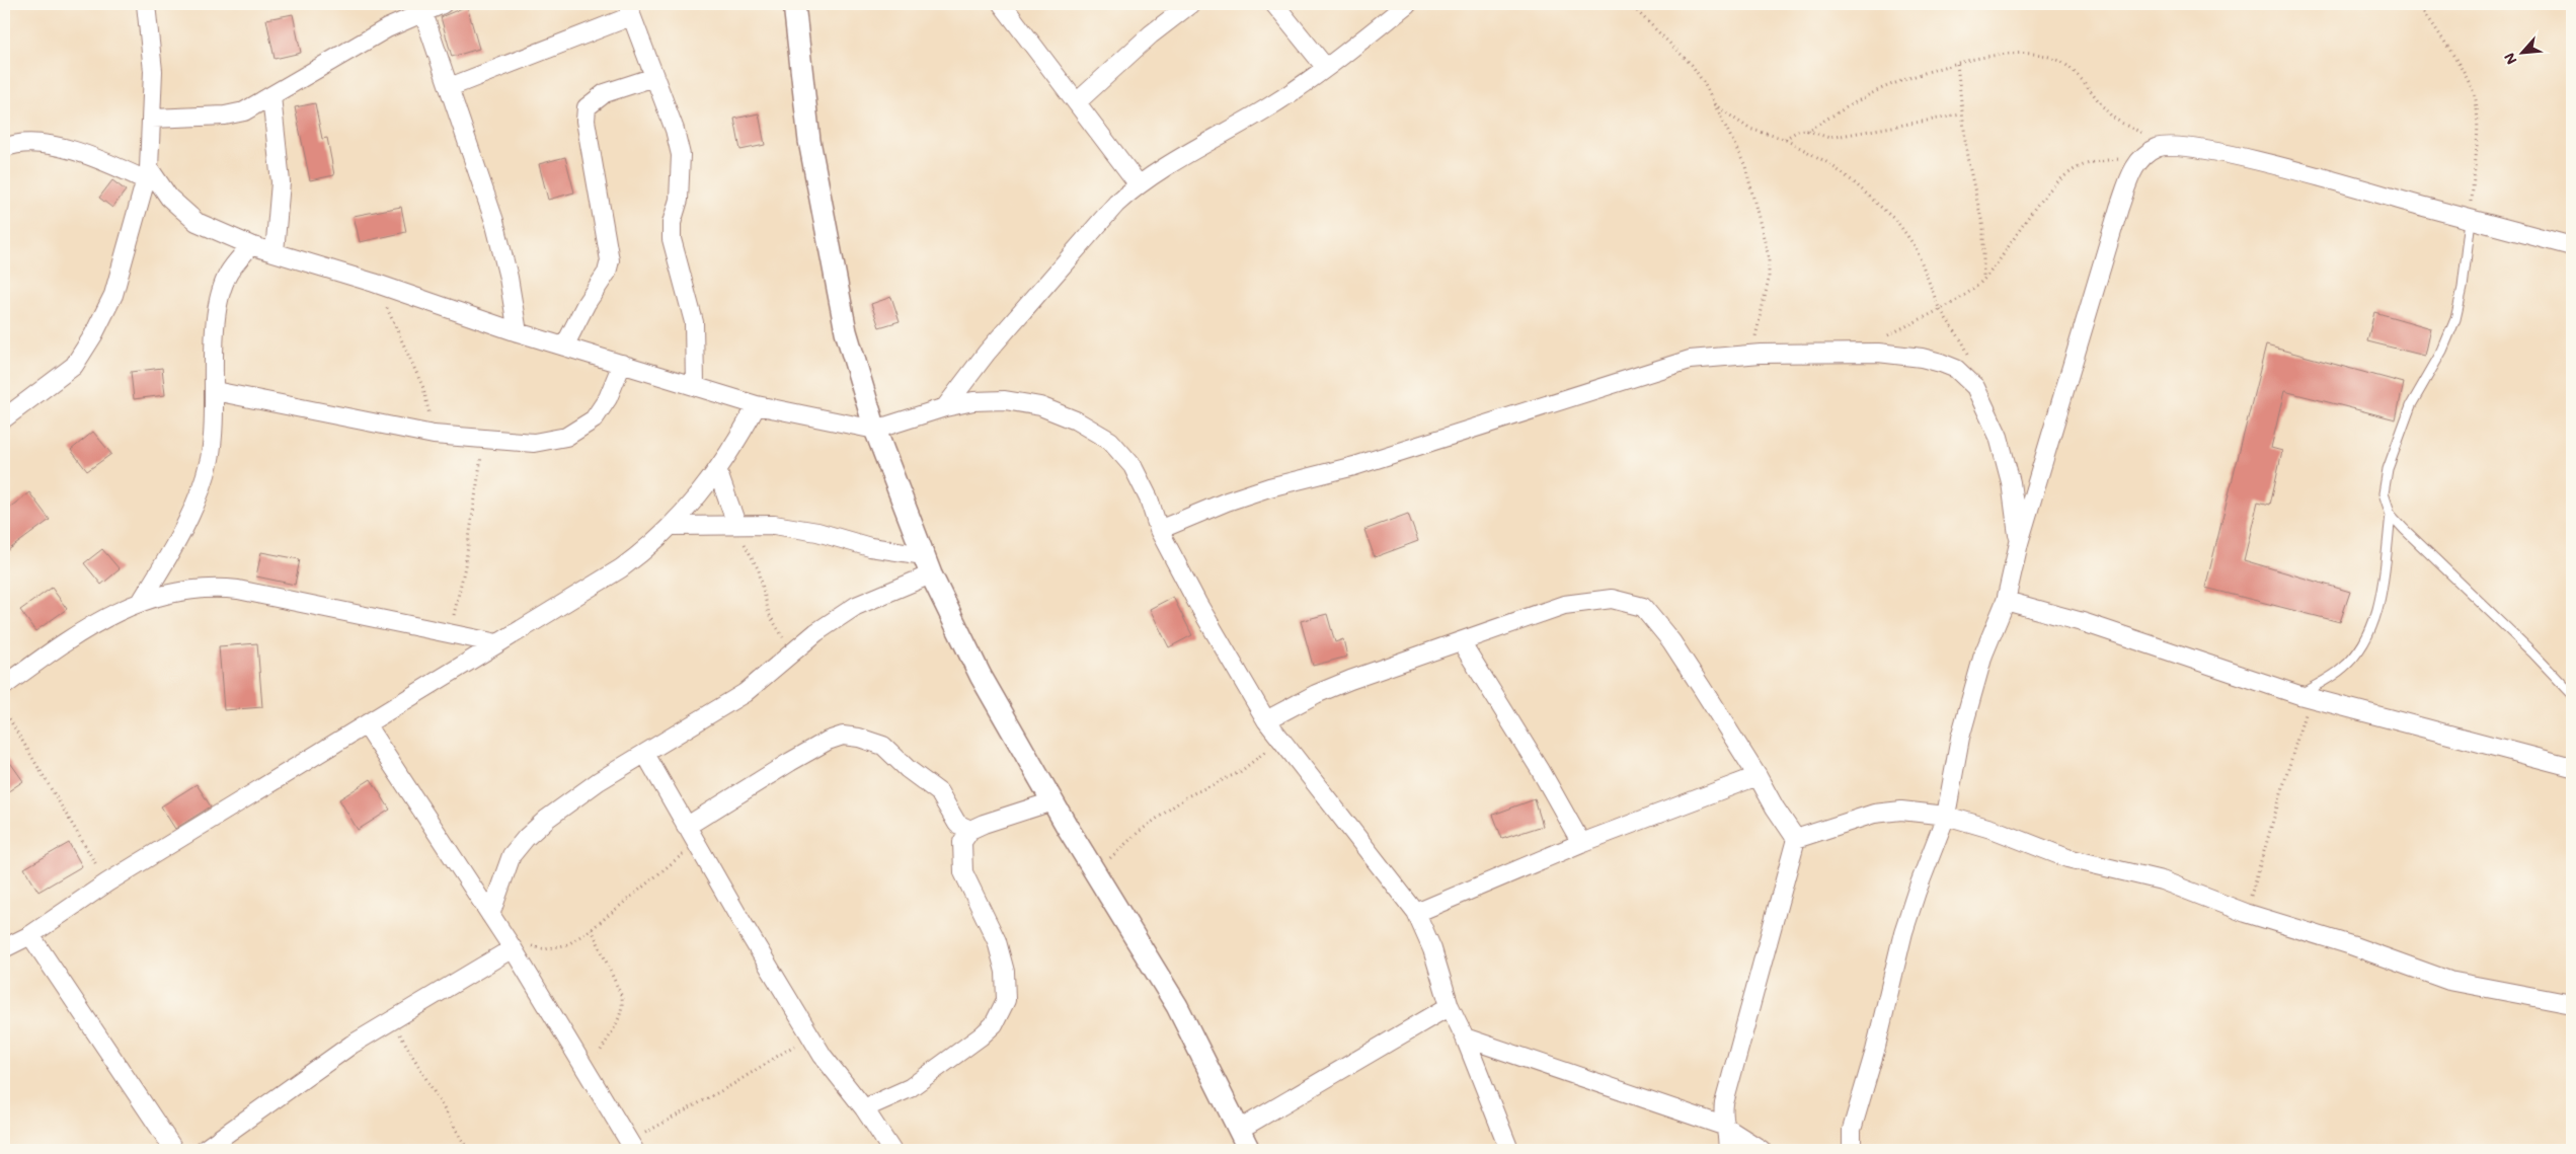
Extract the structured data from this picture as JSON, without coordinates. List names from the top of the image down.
{
  "north": "bottom left"
}
